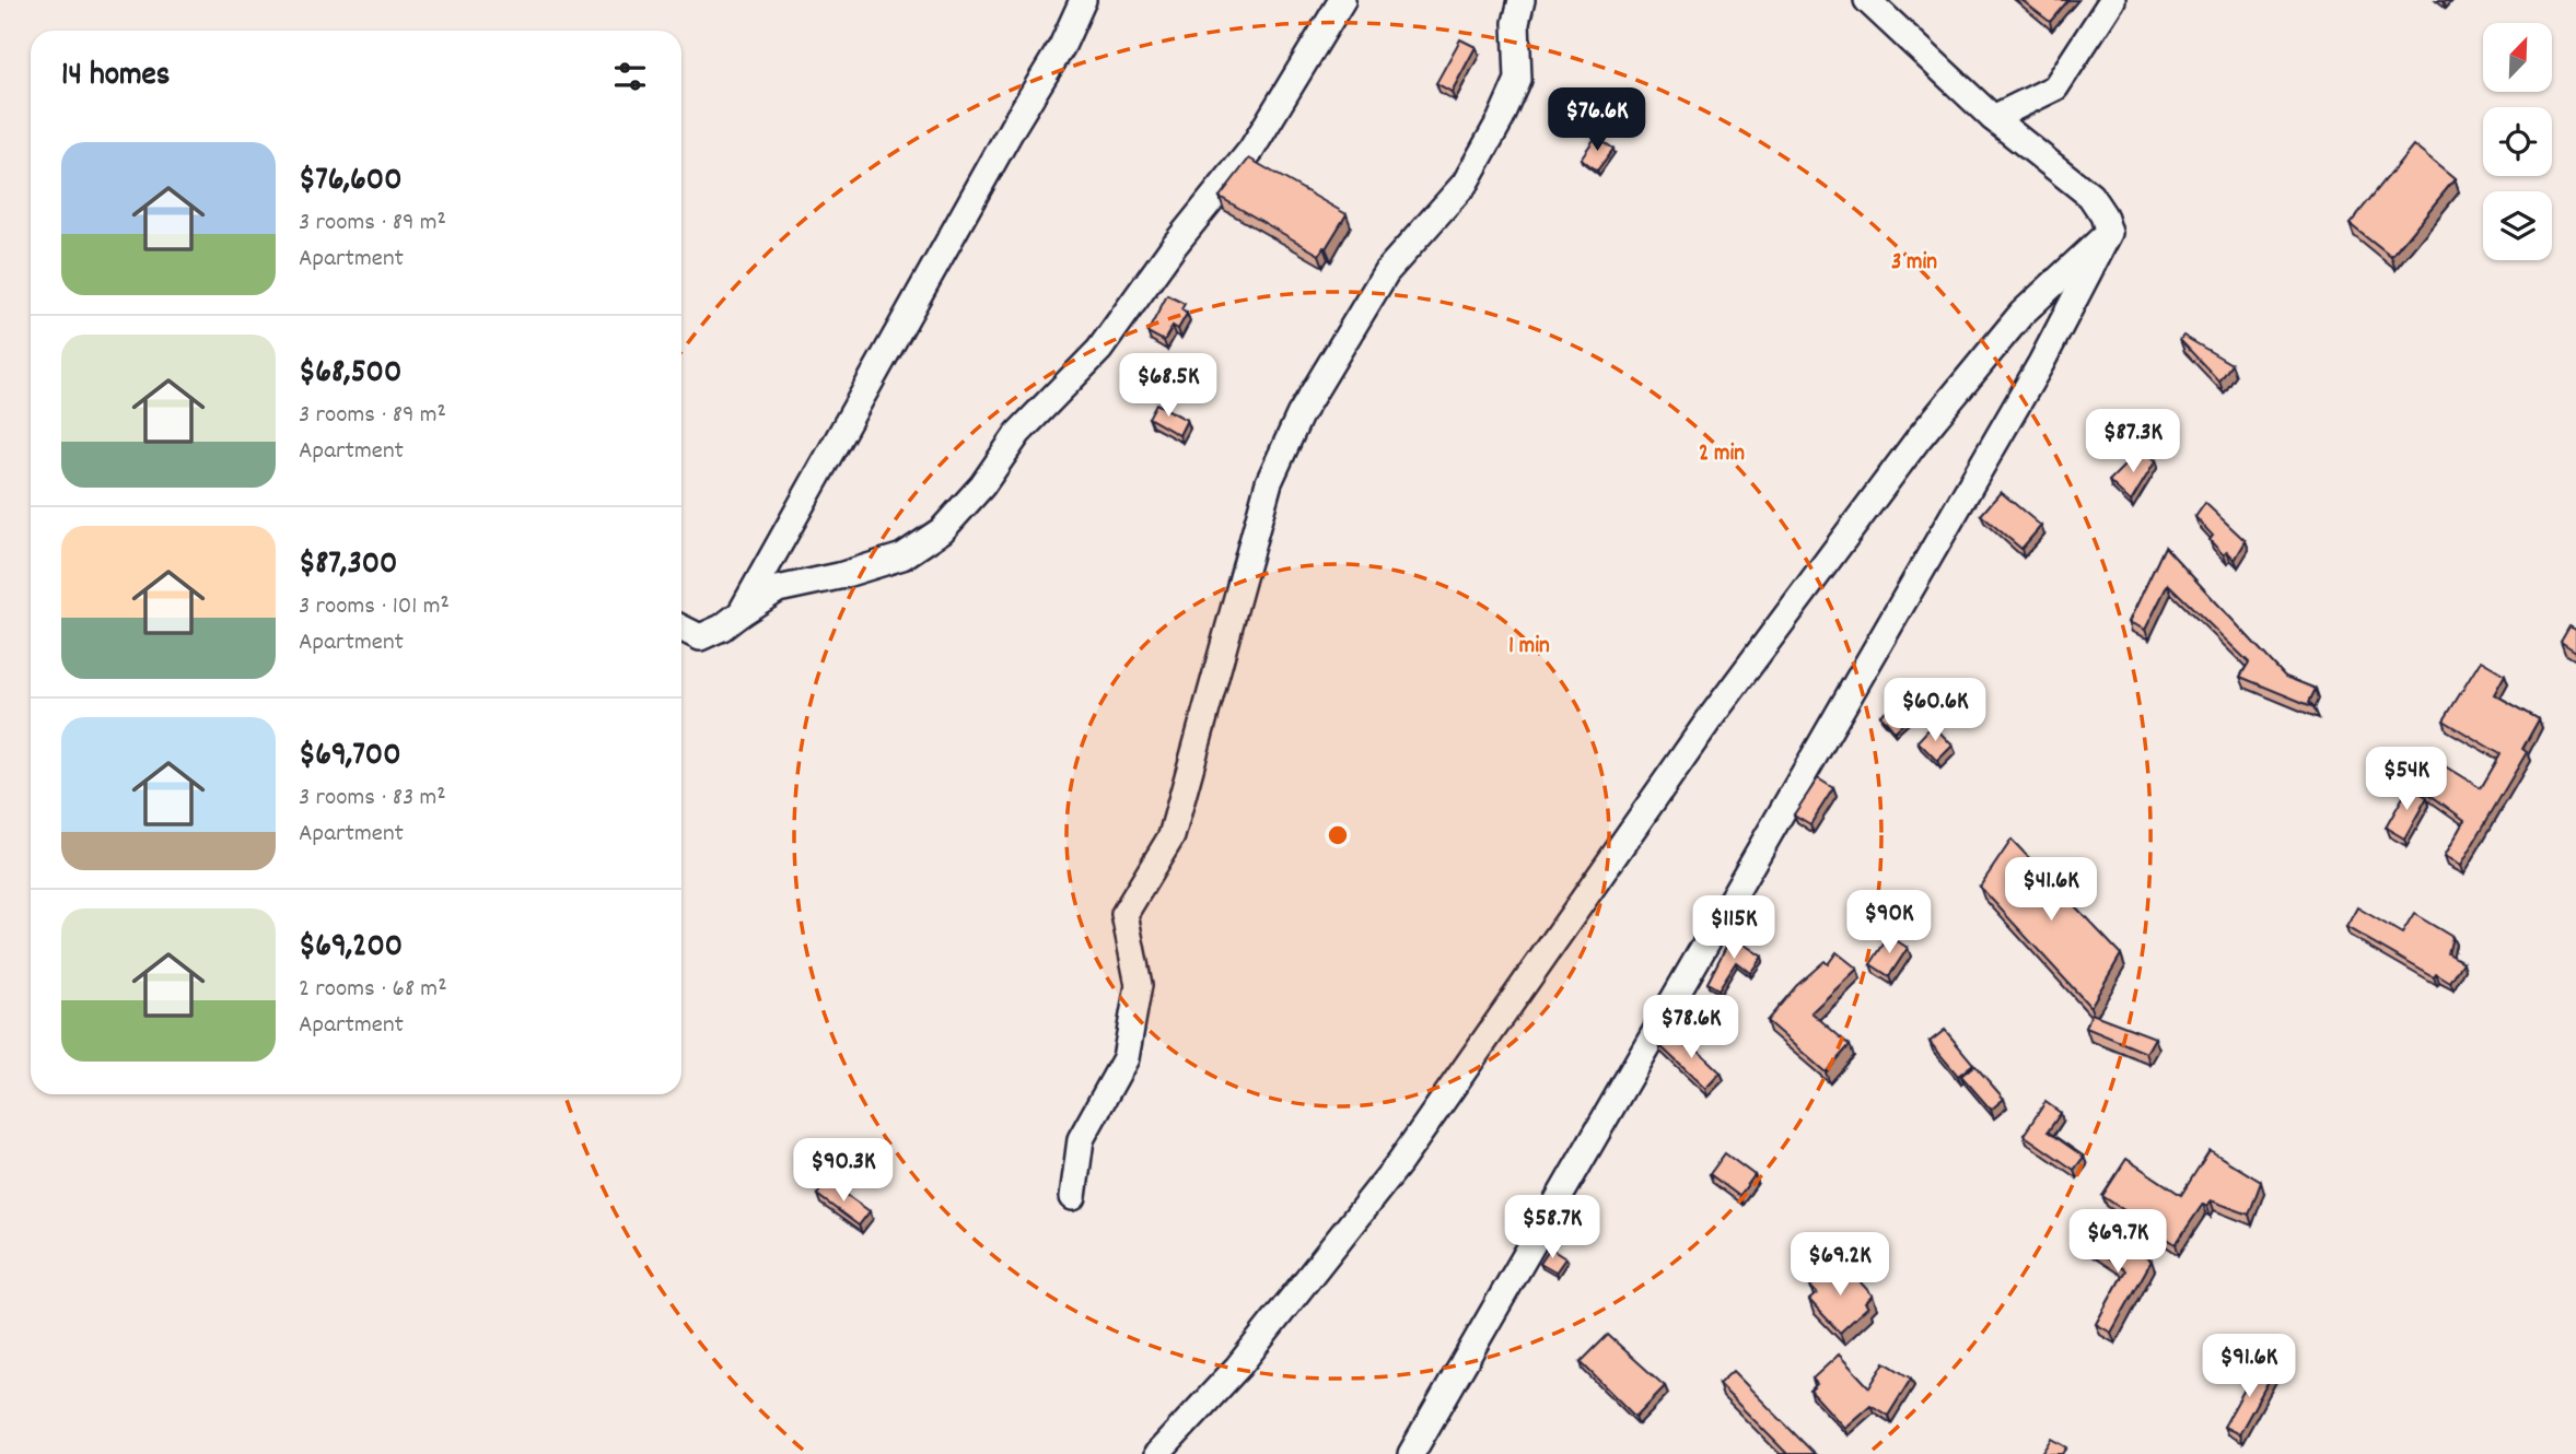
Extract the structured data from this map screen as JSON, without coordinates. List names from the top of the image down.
{
  "north": "top right",
  "page": {
    "heading": "14 homes",
    "price": [
      "$76.6K",
      "$68.5K",
      "$87.3K",
      "$60.6K",
      "$54K",
      "$41.6K",
      "$90K",
      "$115K",
      "$78.6K",
      "$90.3K",
      "$58.7K",
      "$69.7K",
      "$69.2K",
      "$91.6K"
    ],
    "list": [
      {
        "name": "$76,600",
        "note": "3 rooms · 89 m² · Apartment"
      },
      {
        "name": "$68,500",
        "note": "3 rooms · 89 m² · Apartment"
      },
      {
        "name": "$87,300",
        "note": "3 rooms · 101 m² · Apartment"
      },
      {
        "name": "$69,700",
        "note": "3 rooms · 83 m² · Apartment"
      },
      {
        "name": "$69,200",
        "note": "2 rooms · 68 m² · Apartment"
      }
    ]
  },
  "rings": ["3 min", "2 min", "1 min"]
}
